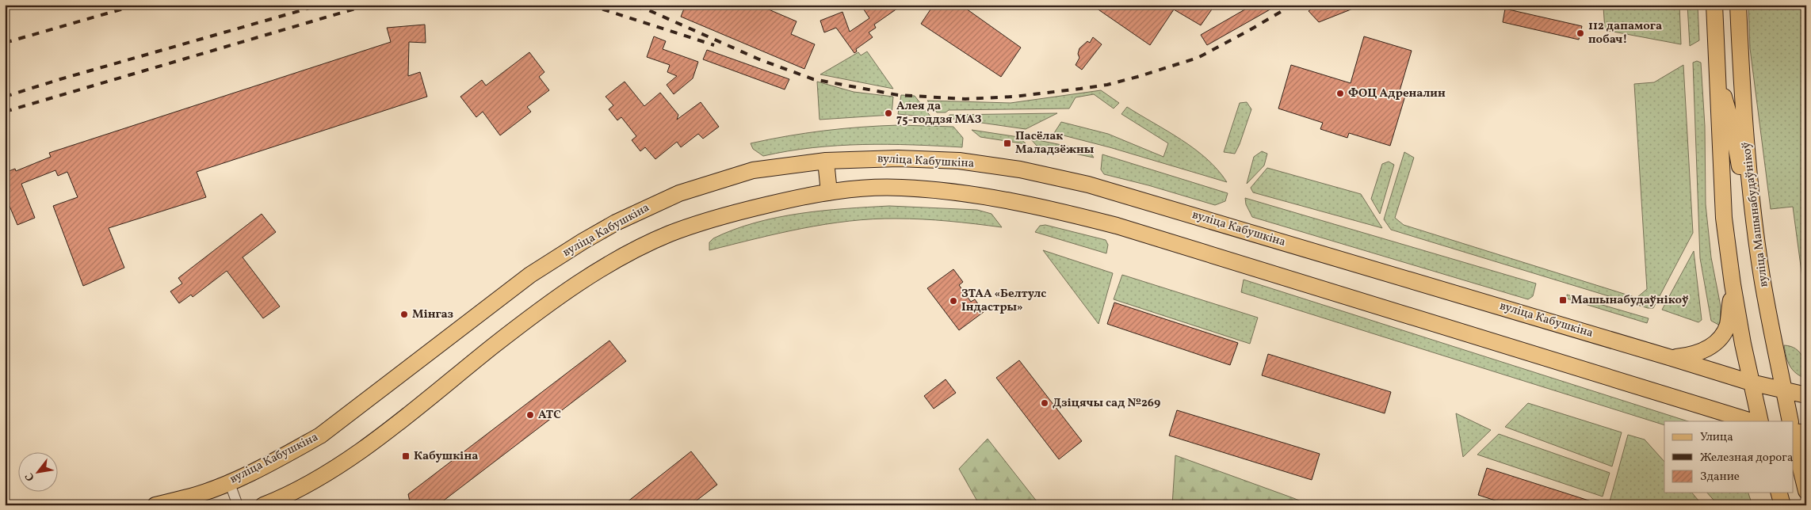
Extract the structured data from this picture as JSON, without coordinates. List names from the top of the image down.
{
  "streets": {
    "main road": ["вуліца Кабушкіна", "вуліца Машынабудаўнікоў"]
  },
  "crossings": [
    ["вуліца Кабушкіна", "вуліца Машынабудаўнікоў"]
  ],
  "places": {
    "other": [
      "112 дапамога побач!",
      "ФОЦ Адреналин",
      "Алея да 75-годдзя МАЗ",
      "ЗТАА «Белтулс Iндастры»",
      "Мінгаз",
      "Дзіцячы сад №269",
      "АТС"
    ],
    "transit": ["Пасёлак Маладзёжны", "Машынабудаўнікоў", "Кабушкіна"]
  },
  "legend": ["Улица", "Железная дорога", "Здание"],
  "north": "bottom left"
}
